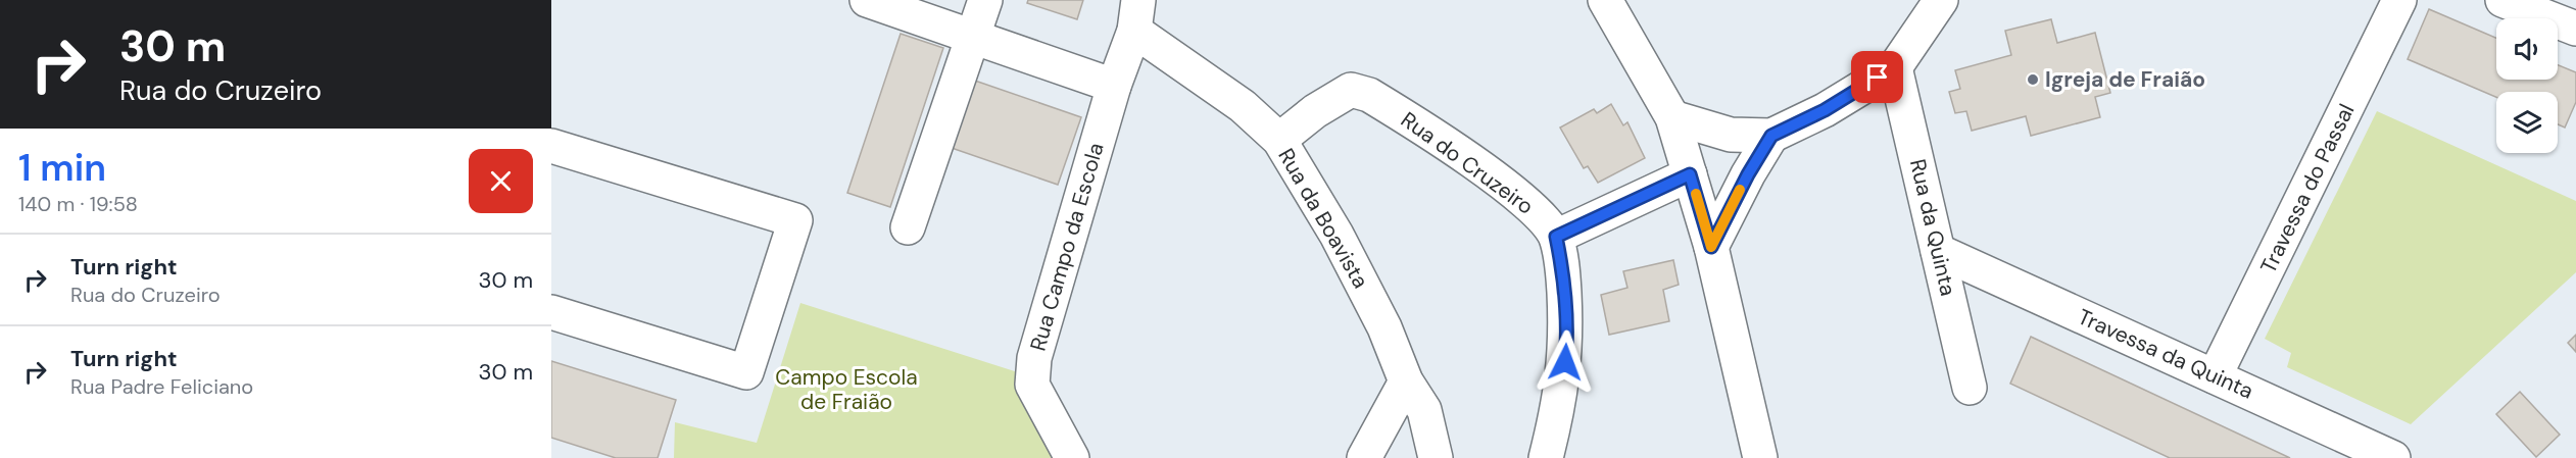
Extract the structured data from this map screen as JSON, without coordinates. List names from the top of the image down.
{
  "streets": {
    "street": [
      "Rua do Cruzeiro",
      "Travessa do Passal",
      "Rua da Boavista",
      "Rua da Quinta",
      "Rua Campo da Escola",
      "Travessa da Quinta"
    ]
  },
  "crossings": [
    ["Rua do Cruzeiro", "Rua da Boavista"],
    ["Travessa do Passal", "Travessa da Quinta"],
    ["Rua da Boavista", "Rua Campo da Escola"],
    ["Rua da Quinta", "Travessa da Quinta"]
  ],
  "parks": ["Campo Escola de Fraião"],
  "places": ["Igreja de Fraião"],
  "page": {
    "turn": ["30 m", "Rua do Cruzeiro"],
    "heading": ["1 min", "140 m · 19:58"],
    "list": [
      {
        "name": "Turn right",
        "note": "Rua do Cruzeiro",
        "value": "30 m"
      },
      {
        "name": "Turn right",
        "note": "Rua Padre Feliciano",
        "value": "30 m"
      }
    ]
  }
}
